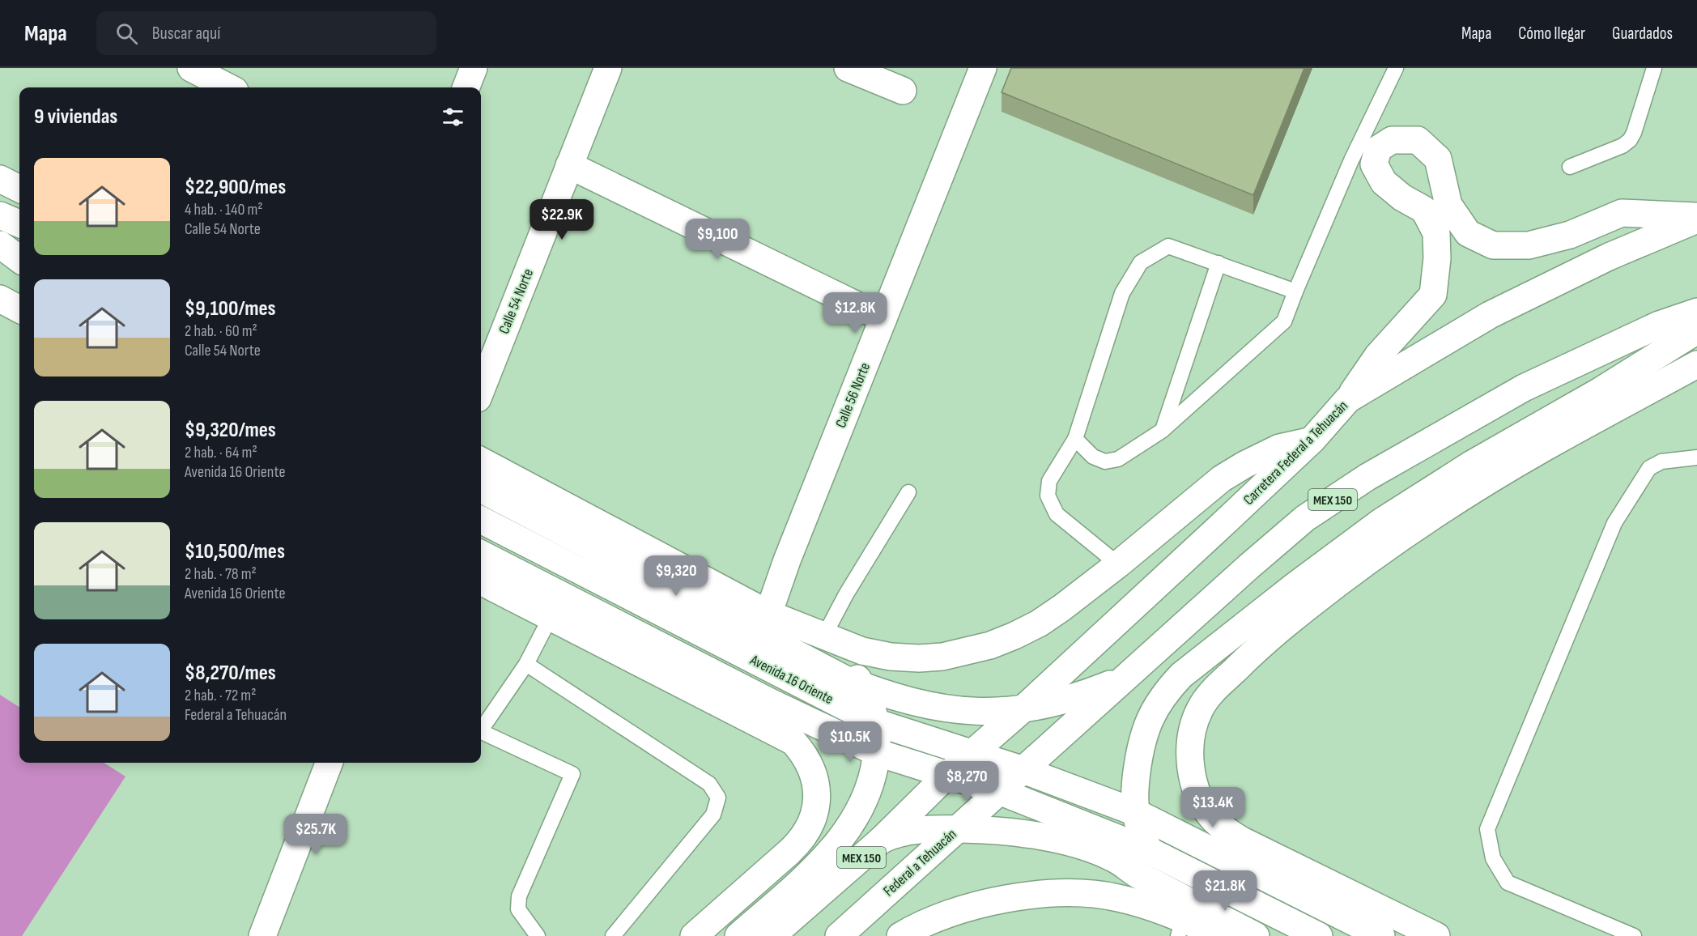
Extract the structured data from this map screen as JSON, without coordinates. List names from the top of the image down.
{
  "streets": {
    "main road": [
      "Calle 54 Norte",
      "Calle 56 Norte",
      "Carretera Federal a Tehuacán",
      "MEX 150",
      "Avenida 16 Oriente",
      "Federal a Tehuacán"
    ]
  },
  "crossings": [
    ["Carretera Federal a Tehuacán", "MEX 150"],
    ["Carretera Federal a Tehuacán", "Avenida 16 Oriente"],
    ["MEX 150", "Avenida 16 Oriente"],
    ["MEX 150", "Federal a Tehuacán"],
    ["Avenida 16 Oriente", "Federal a Tehuacán"]
  ],
  "page": {
    "header": "Mapa",
    "search": "Buscar aquí",
    "nav": ["Mapa", "Cómo llegar", "Guardados"],
    "heading": "9 viviendas",
    "list": [
      {
        "name": "$22,900/mes",
        "note": "4 hab. · 140 m² · Calle 54 Norte"
      },
      {
        "name": "$9,100/mes",
        "note": "2 hab. · 60 m² · Calle 54 Norte"
      },
      {
        "name": "$9,320/mes",
        "note": "2 hab. · 64 m² · Avenida 16 Oriente"
      },
      {
        "name": "$10,500/mes",
        "note": "2 hab. · 78 m² · Avenida 16 Oriente"
      },
      {
        "name": "$8,270/mes",
        "note": "2 hab. · 72 m² · Federal a Tehuacán"
      }
    ],
    "price": [
      "$22.9K",
      "$9,100",
      "$12.8K",
      "$9,320",
      "$10.5K",
      "$8,270",
      "$13.4K",
      "$25.7K",
      "$21.8K"
    ]
  }
}
